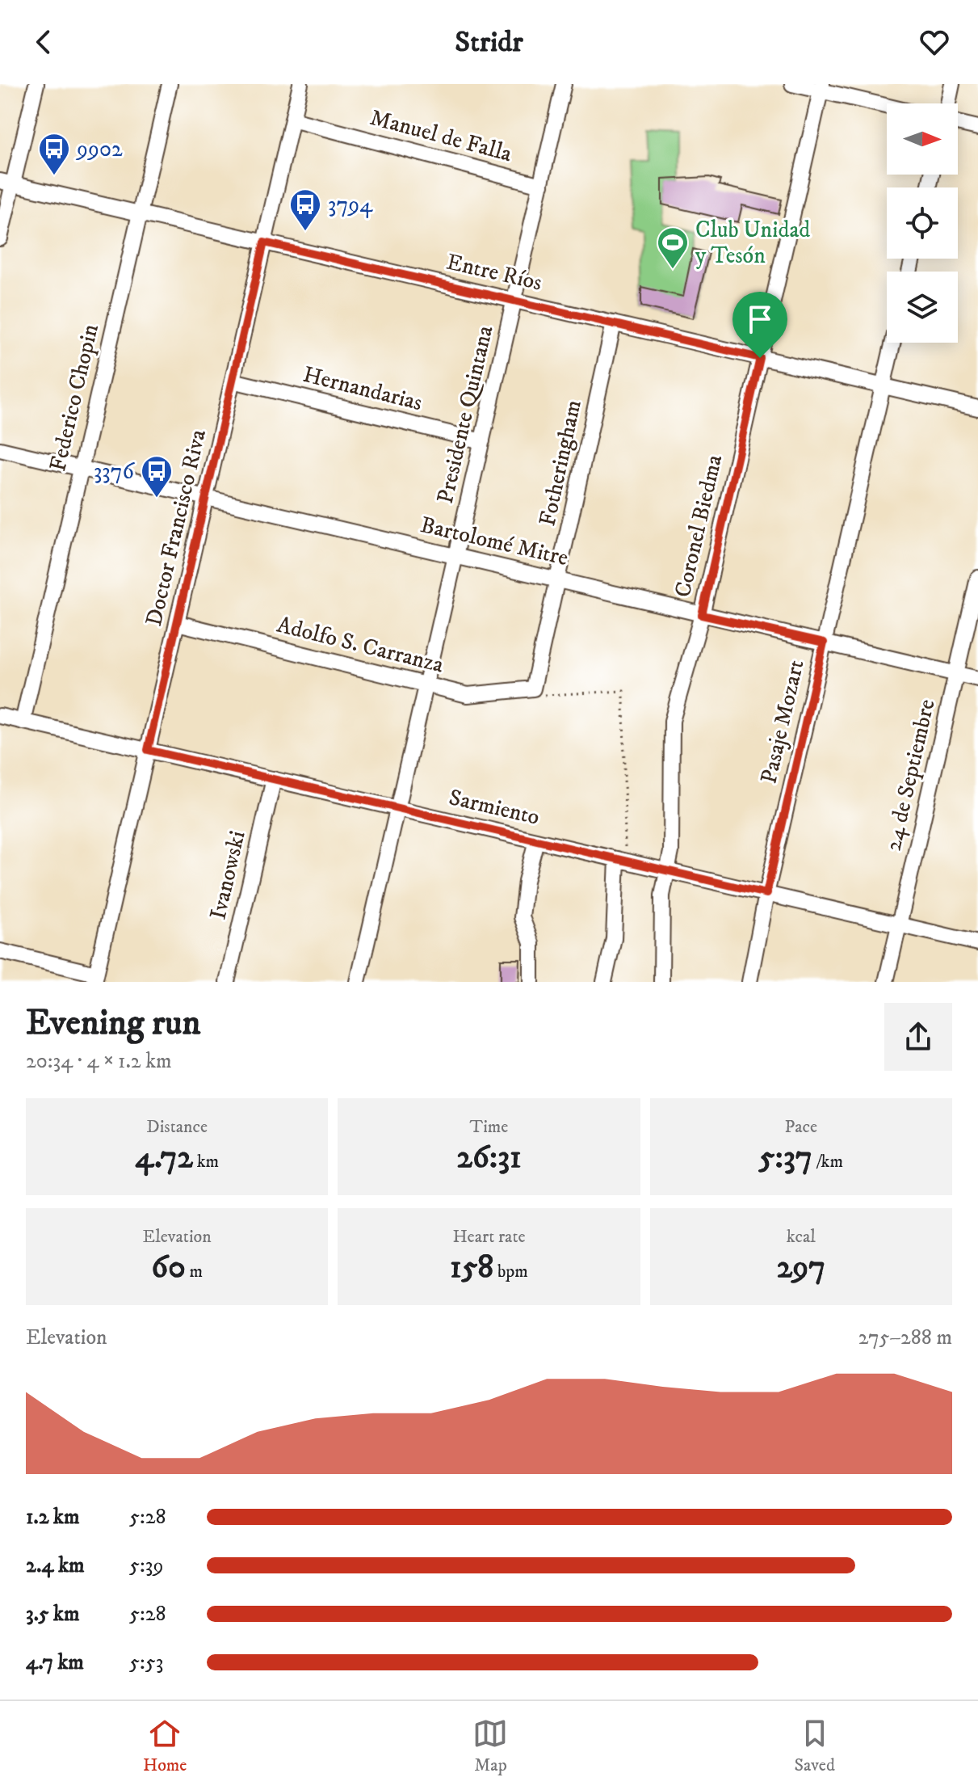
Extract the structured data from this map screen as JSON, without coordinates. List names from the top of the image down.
{
  "streets": {
    "street": [
      "Manuel de Falla",
      "Entre Ríos",
      "Hernandarias",
      "Federico Chopin",
      "Presidente Quintana",
      "Fotheringham",
      "Coronel Biedma",
      "Doctor Francisco Riva",
      "Bartolomé Mitre",
      "Adolfo S. Carranza",
      "Pasaje Mozart",
      "24 de Septiembre",
      "Sarmiento",
      "Ivanowski"
    ]
  },
  "crossings": [
    ["Manuel de Falla", "Presidente Quintana"],
    ["Manuel de Falla", "Doctor Francisco Riva"],
    ["Entre Ríos", "Federico Chopin"],
    ["Entre Ríos", "Presidente Quintana"],
    ["Entre Ríos", "Fotheringham"],
    ["Entre Ríos", "Coronel Biedma"],
    ["Entre Ríos", "Doctor Francisco Riva"],
    ["Entre Ríos", "Pasaje Mozart"],
    ["Hernandarias", "Presidente Quintana"],
    ["Hernandarias", "Doctor Francisco Riva"],
    ["Federico Chopin", "Bartolomé Mitre"],
    ["Federico Chopin", "Sarmiento"],
    ["Presidente Quintana", "Bartolomé Mitre"],
    ["Presidente Quintana", "Adolfo S. Carranza"],
    ["Presidente Quintana", "Sarmiento"],
    ["Fotheringham", "Bartolomé Mitre"],
    ["Fotheringham", "Adolfo S. Carranza"],
    ["Coronel Biedma", "Bartolomé Mitre"],
    ["Coronel Biedma", "Sarmiento"],
    ["Doctor Francisco Riva", "Bartolomé Mitre"],
    ["Doctor Francisco Riva", "Adolfo S. Carranza"],
    ["Doctor Francisco Riva", "Sarmiento"],
    ["Bartolomé Mitre", "Pasaje Mozart"],
    ["Bartolomé Mitre", "24 de Septiembre"],
    ["Pasaje Mozart", "Sarmiento"],
    ["24 de Septiembre", "Sarmiento"],
    ["Sarmiento", "Ivanowski"]
  ],
  "places": {
    "bus stop": ["9902", "3794", "3376"],
    "sports": ["Club Unidad y Tesón"]
  },
  "north": "right",
  "page": {
    "header": "Stridr",
    "heading": ["Evening run", "20:34 · 4 × 1.2 km"],
    "stats": [
      ["Distance", "4.72 km"],
      ["Time", "26:31"],
      ["Pace", "5:37 /km"],
      ["Elevation", "60 m"],
      ["Heart rate", "158 bpm"],
      ["kcal", "297"]
    ],
    "chart": ["Elevation", "275–288 m"],
    "list": [
      {
        "name": "1.2 km",
        "note": "5:28"
      },
      {
        "name": "2.4 km",
        "note": "5:39"
      },
      {
        "name": "3.5 km",
        "note": "5:28"
      },
      {
        "name": "4.7 km",
        "note": "5:53"
      }
    ],
    "tabs": ["Home", "Map", "Saved"]
  }
}
